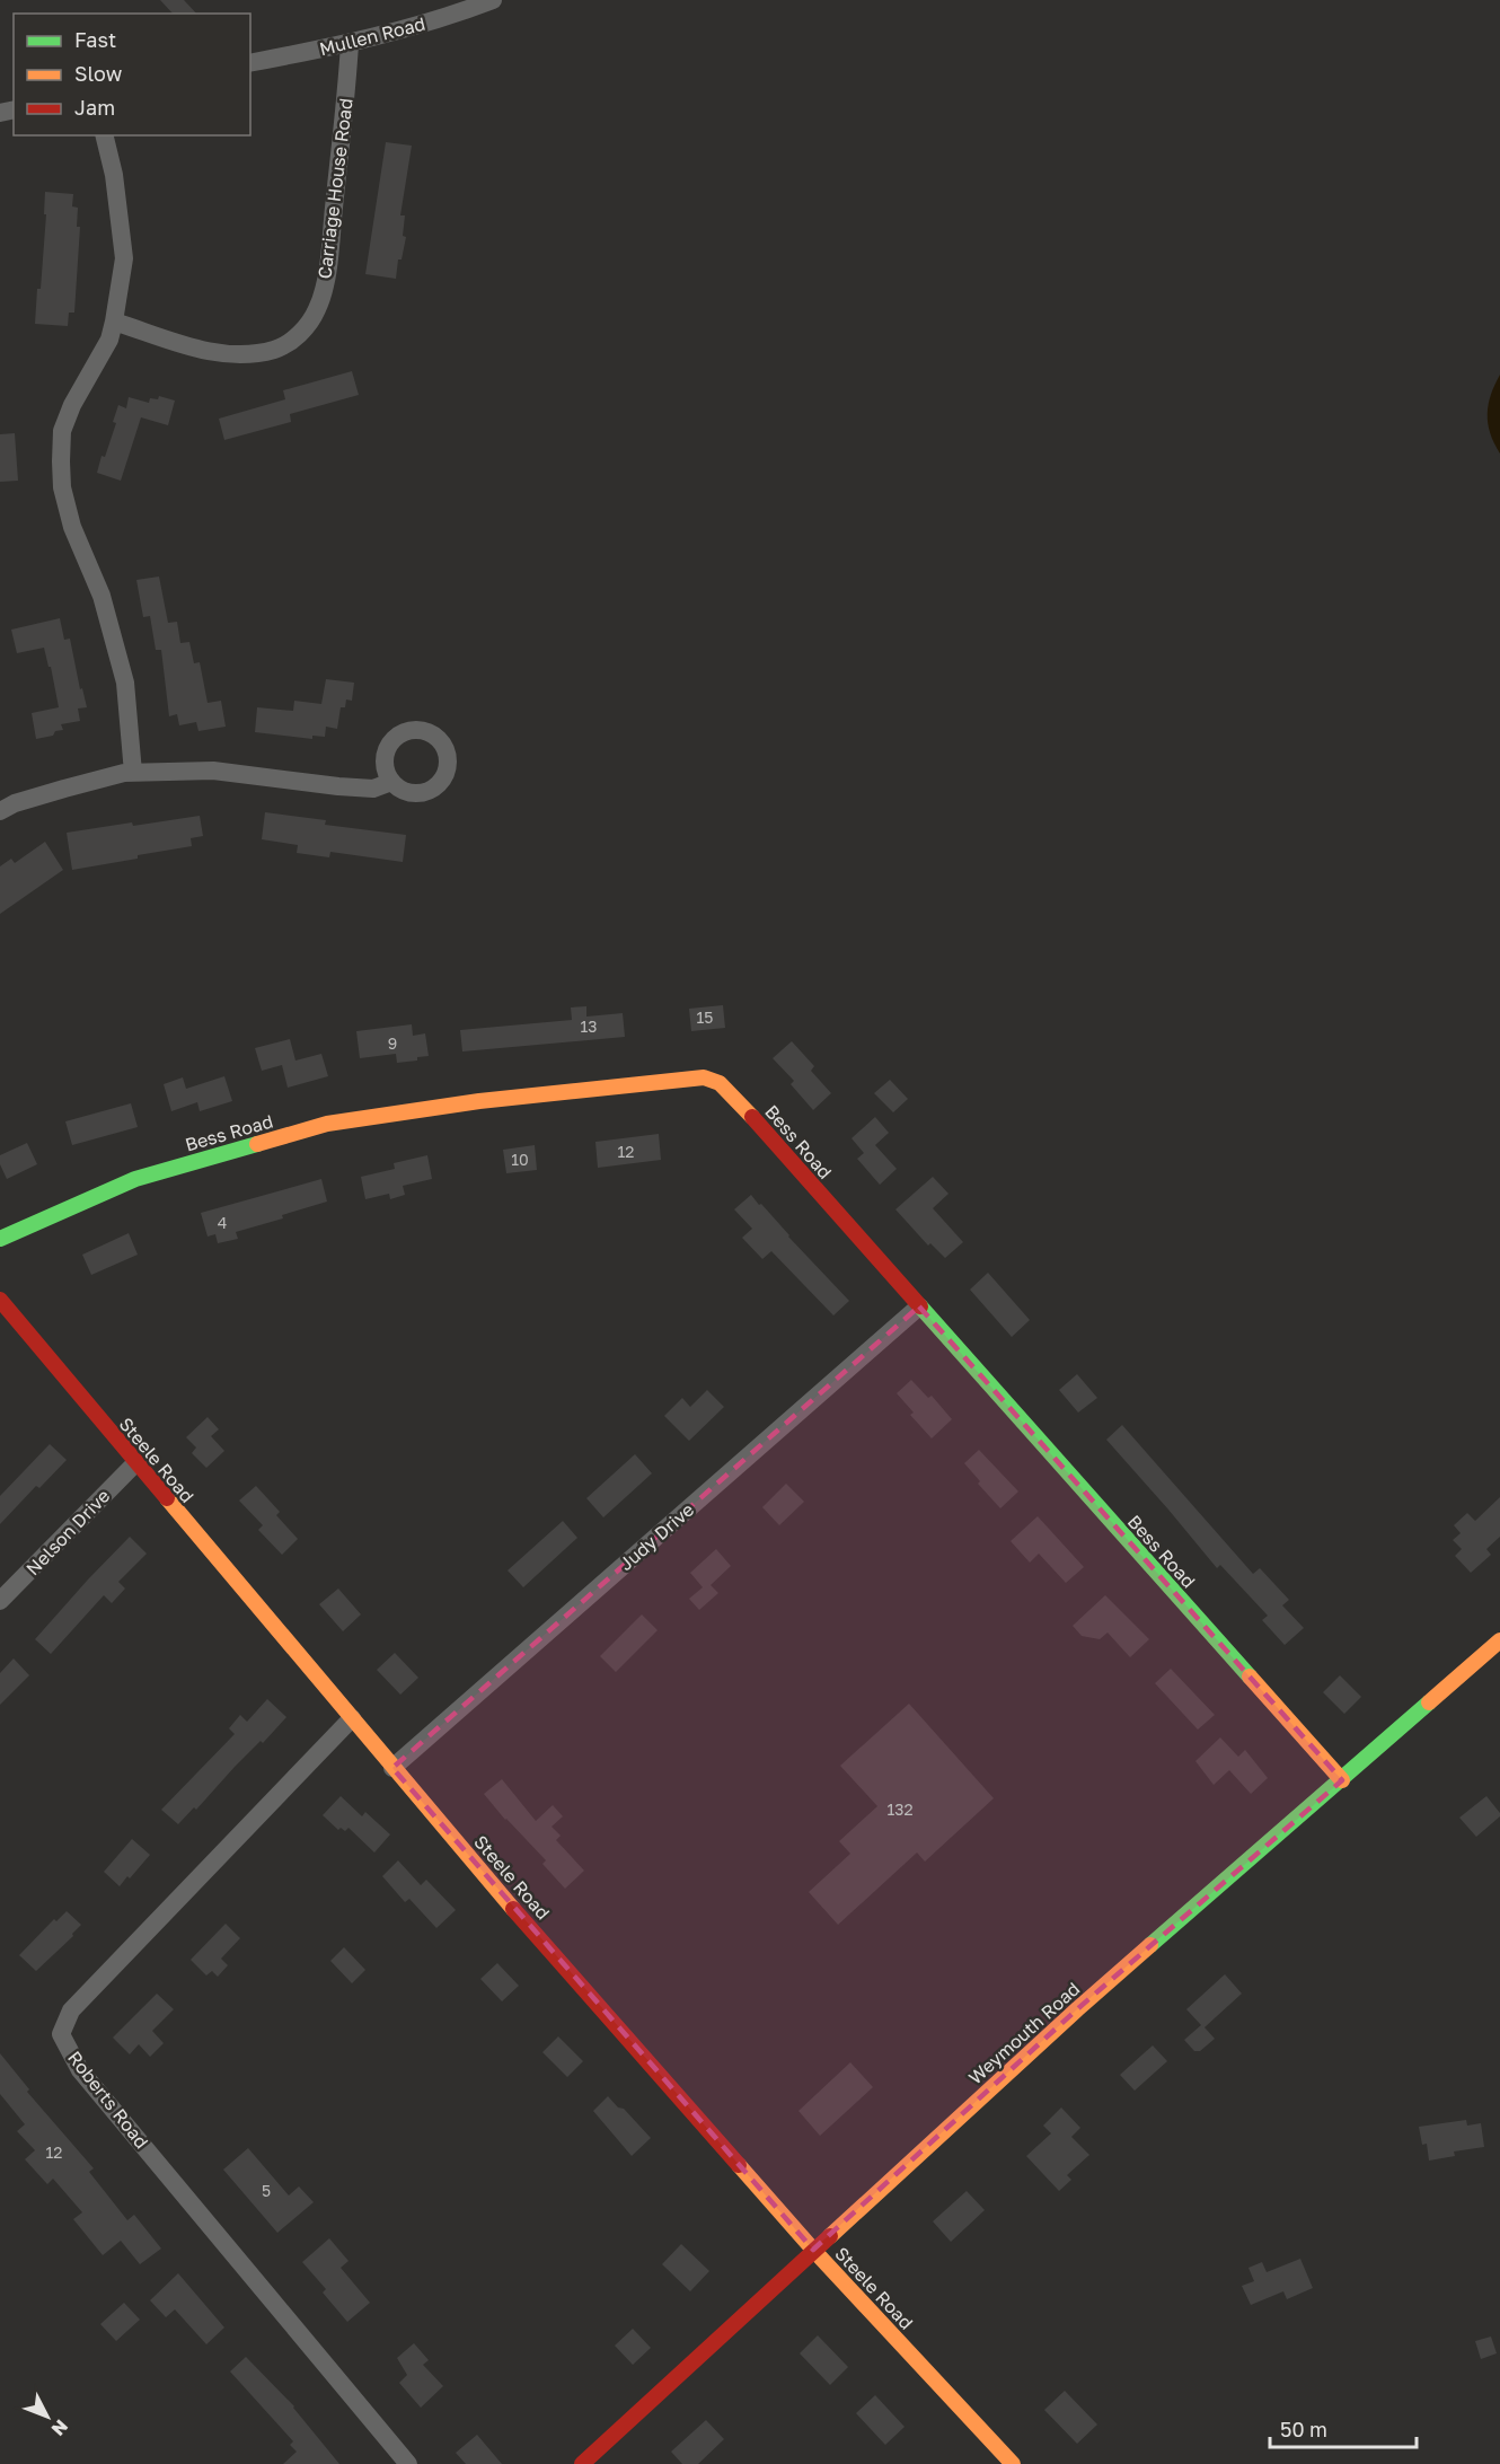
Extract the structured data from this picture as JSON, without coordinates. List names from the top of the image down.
{
  "streets": {
    "street": [
      "Mullen Road",
      "Carriage House Road",
      "Bess Road",
      "Steele Road",
      "Nelson Drive",
      "Judy Drive",
      "Weymouth Road",
      "Roberts Road"
    ]
  },
  "crossings": [
    ["Mullen Road", "Carriage House Road"],
    ["Bess Road", "Judy Drive"],
    ["Bess Road", "Weymouth Road"],
    ["Steele Road", "Nelson Drive"],
    ["Steele Road", "Judy Drive"],
    ["Steele Road", "Weymouth Road"],
    ["Steele Road", "Roberts Road"]
  ],
  "house_numbers": [
    "15",
    "13",
    "9",
    "12",
    "10",
    "4",
    "132",
    "12",
    "5"
  ],
  "legend": ["Fast", "Slow", "Jam"],
  "scale_bar": "50 m",
  "north": "bottom right"
}
